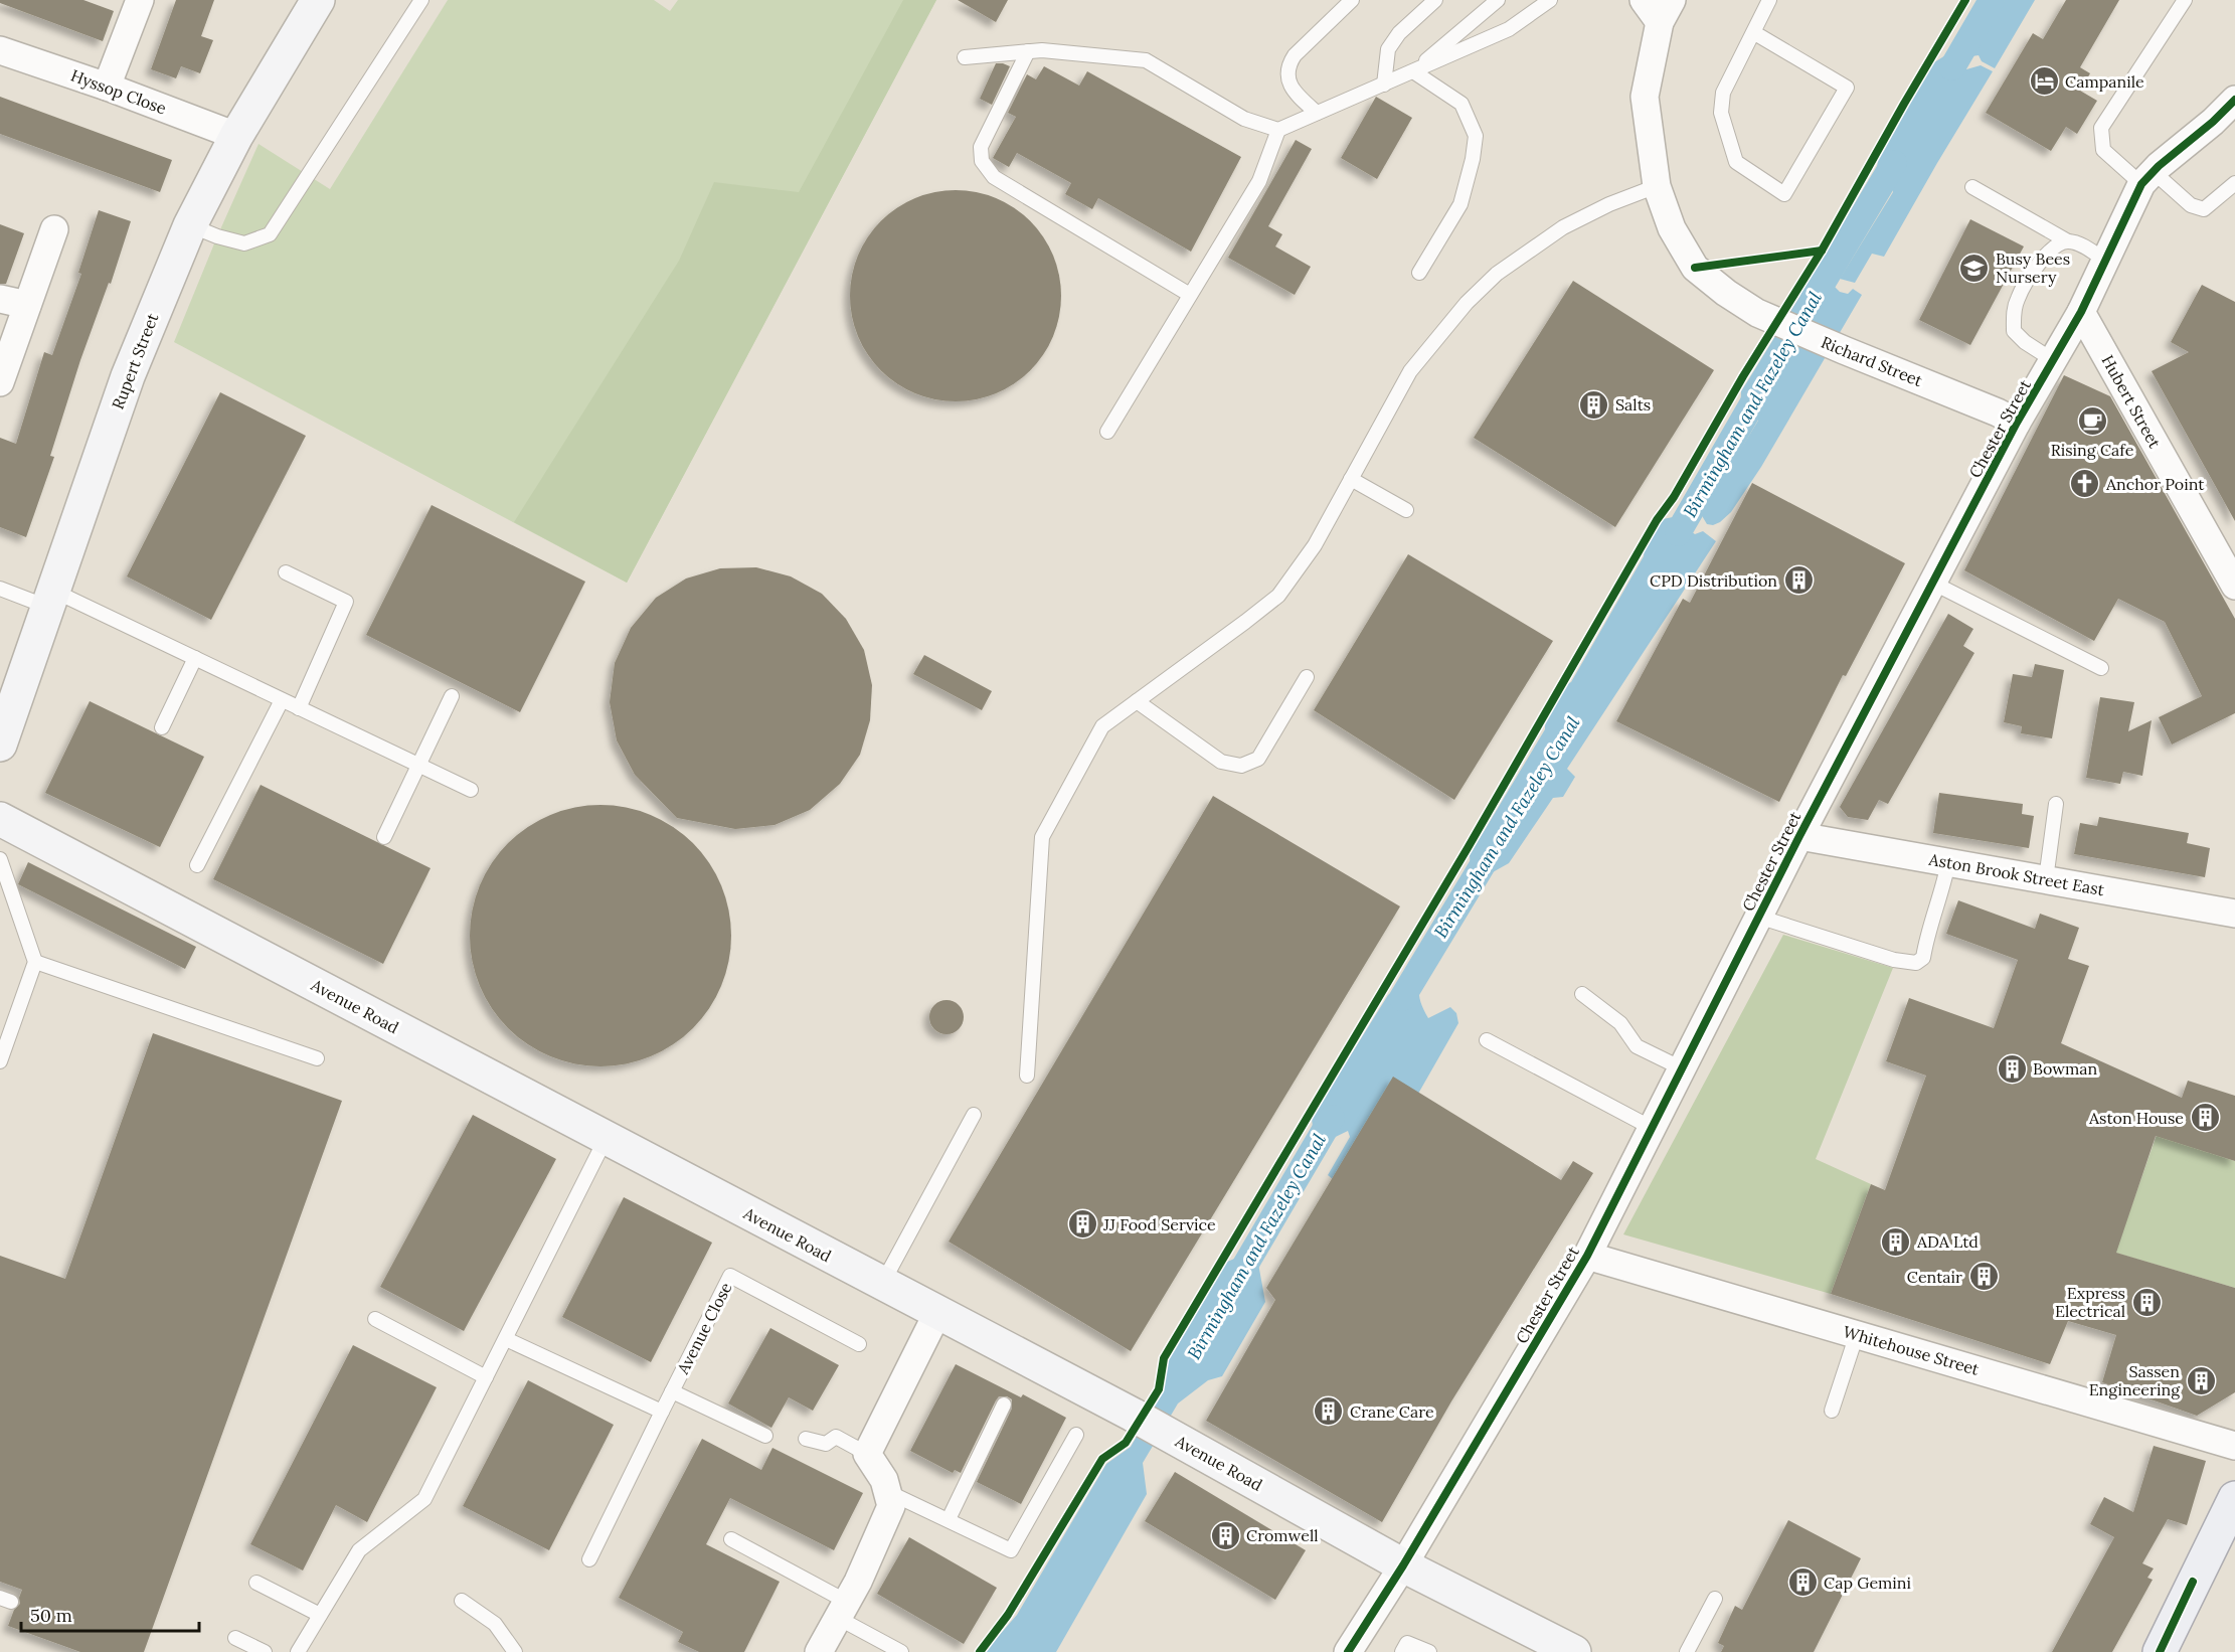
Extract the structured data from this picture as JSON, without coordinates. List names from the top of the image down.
{
  "streets": {
    "street": [
      "Hyssop Close",
      "Rupert Street",
      "Richard Street",
      "Hubert Street",
      "Chester Street",
      "Aston Brook Street East",
      "Avenue Road",
      "Whitehouse Street"
    ],
    "lane": ["Avenue Close"]
  },
  "crossings": [
    ["Hyssop Close", "Rupert Street"],
    ["Richard Street", "Chester Street"],
    ["Hubert Street", "Chester Street"],
    ["Chester Street", "Aston Brook Street East"],
    ["Chester Street", "Avenue Road"],
    ["Chester Street", "Whitehouse Street"]
  ],
  "water": ["Birmingham and Fazeley Canal"],
  "places": {
    "hotel": ["Campanile"],
    "school or university": ["Busy Bees Nursery"],
    "building": [
      "Salts",
      "CPD Distribution",
      "Bowman",
      "Aston House",
      "JJ Food Service",
      "ADA Ltd",
      "Centair",
      "Express Electrical",
      "Sassen Engineering",
      "Crane Care",
      "Cromwell",
      "Cap Gemini"
    ],
    "cafe": ["Rising Cafe"],
    "church": ["Anchor Point"]
  },
  "scale_bar": "50 m"
}
